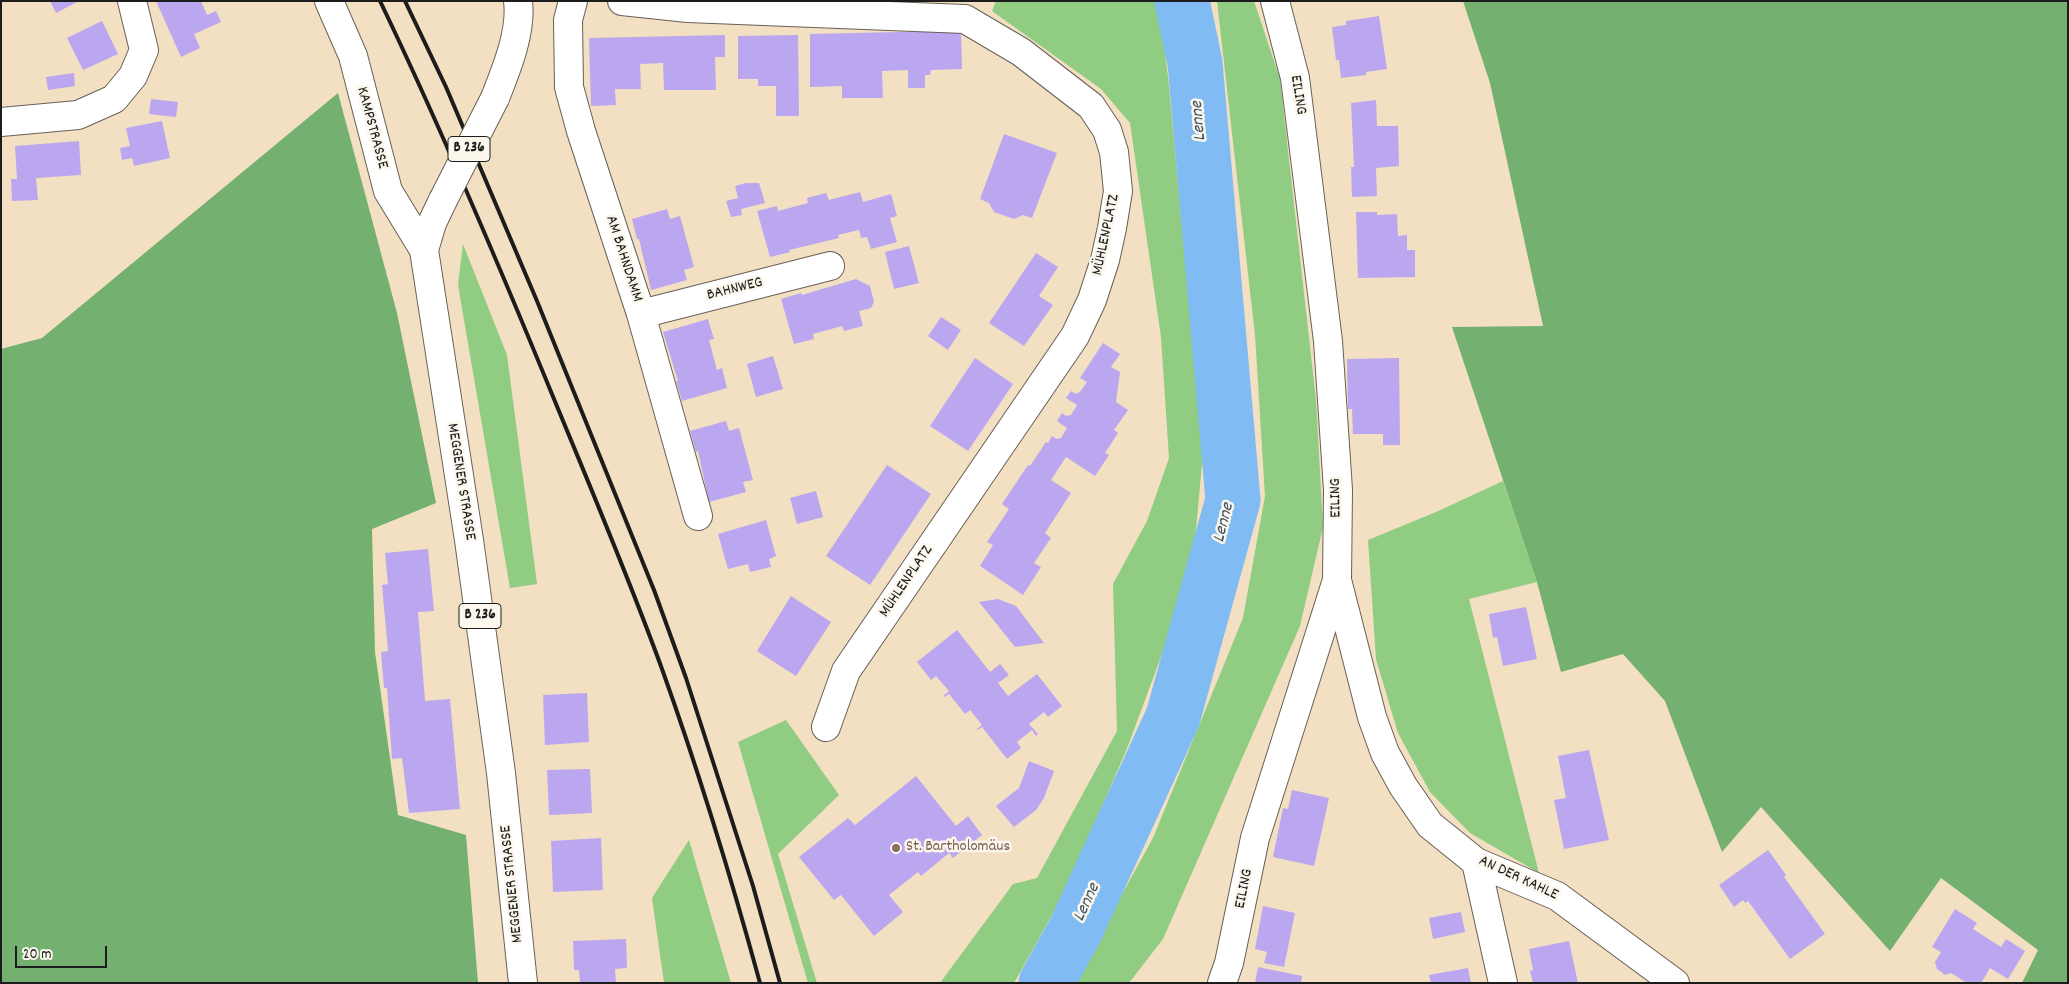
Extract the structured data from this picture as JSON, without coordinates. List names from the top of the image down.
{
  "streets": {
    "street": [
      "EILING",
      "KAMPSTRASSE",
      "B 236",
      "MÜHLENPLATZ",
      "AM BAHNDAMM",
      "BAHNWEG",
      "MEGGENER STRASSE",
      "AN DER KAHLE"
    ]
  },
  "crossings": [
    ["EILING", "AN DER KAHLE"],
    ["KAMPSTRASSE", "MEGGENER STRASSE"],
    ["AM BAHNDAMM", "BAHNWEG"]
  ],
  "water": ["Lenne"],
  "places": ["St. Bartholomäus"],
  "scale_bar": "20 m"
}
